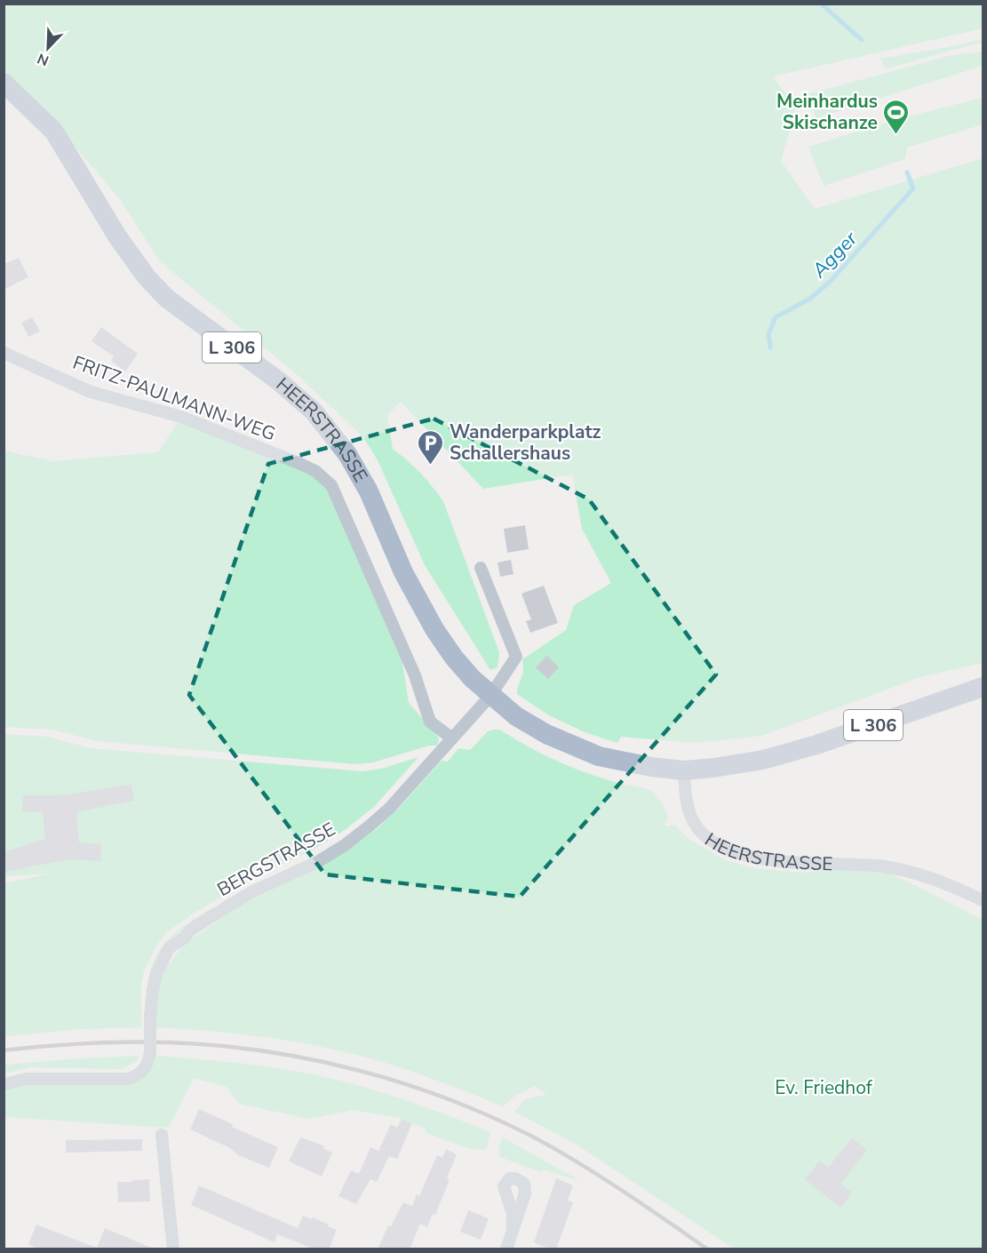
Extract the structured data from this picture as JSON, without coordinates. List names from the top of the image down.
{
  "streets": {
    "main road": ["L 306", "HEERSTRASSE"],
    "street": ["FRITZ-PAULMANN-WEG", "BERGSTRASSE"]
  },
  "crossings": [
    ["L 306", "HEERSTRASSE"],
    ["FRITZ-PAULMANN-WEG", "BERGSTRASSE"],
    ["HEERSTRASSE", "BERGSTRASSE"]
  ],
  "water": ["Agger"],
  "parks": ["Ev. Friedhof"],
  "places": {
    "sports": ["Meinhardus Skischanze"],
    "parking": ["Wanderparkplatz Schallershaus"]
  },
  "north": "bottom left"
}
